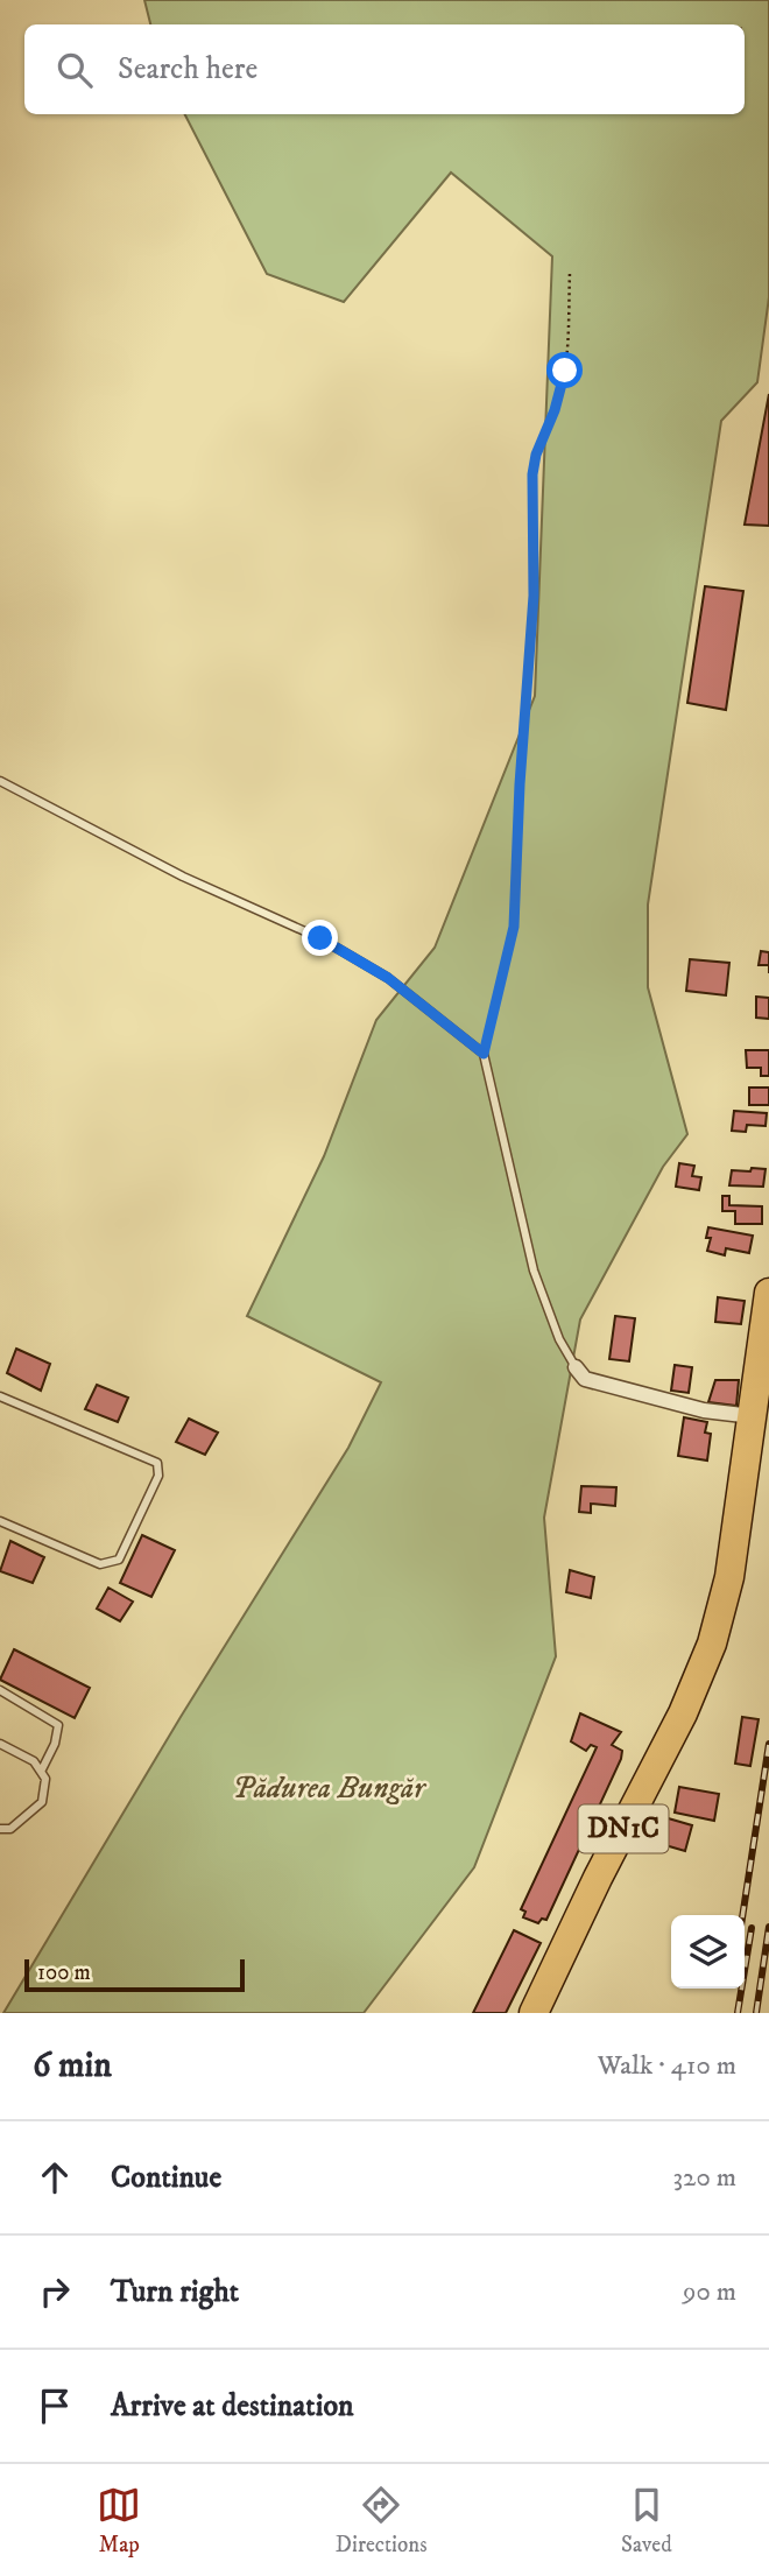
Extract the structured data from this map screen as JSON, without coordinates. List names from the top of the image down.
{
  "streets": {
    "highway": ["DN1C"]
  },
  "parks": ["Pădurea Bungăr"],
  "scale_bar": "100 m",
  "page": {
    "search": "Search here",
    "scale": "100 m",
    "heading": ["6 min", "Walk · 410 m"],
    "list": [
      ["Continue", "320 m"],
      ["Turn right", "90 m"],
      "Arrive at destination"
    ],
    "nav": ["Map", "Directions", "Saved"]
  }
}
